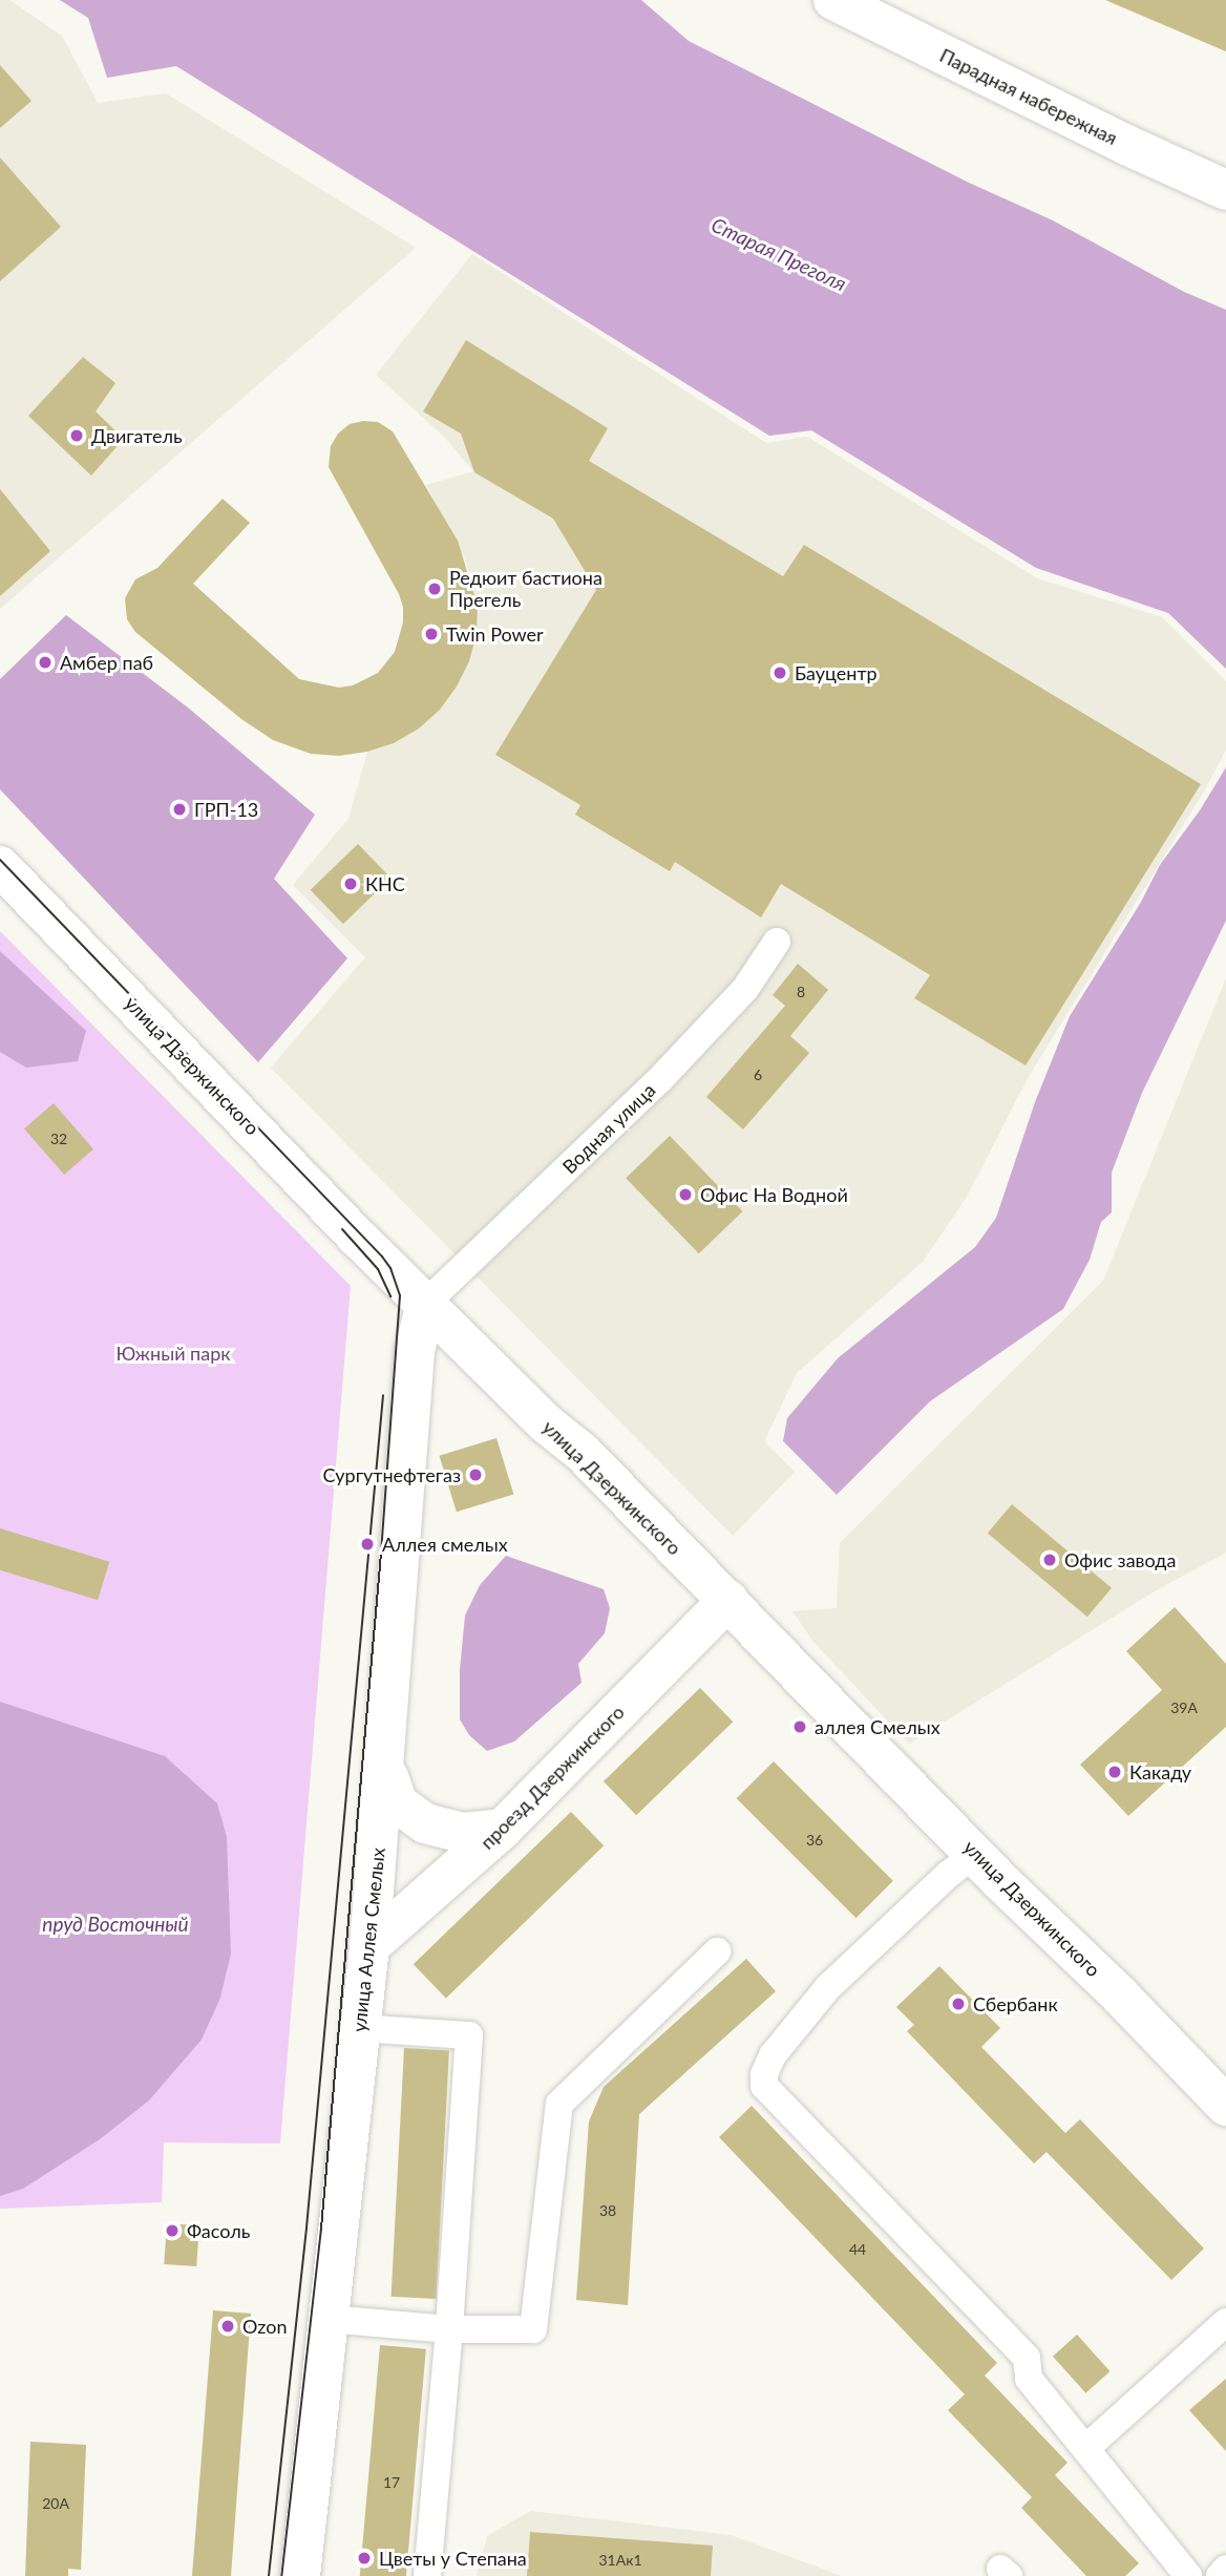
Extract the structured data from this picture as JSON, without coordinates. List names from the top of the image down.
{
  "streets": {
    "main road": [
      "Парадная набережная",
      "улица Дзержинского",
      "проезд Дзержинского",
      "улица Аллея Смелых"
    ],
    "street": ["Водная улица"]
  },
  "crossings": [
    ["улица Дзержинского", "Водная улица"],
    ["улица Дзержинского", "проезд Дзержинского"],
    ["улица Дзержинского", "улица Аллея Смелых"],
    ["Водная улица", "улица Аллея Смелых"],
    ["проезд Дзержинского", "улица Аллея Смелых"]
  ],
  "water": ["Старая Преголя", "пруд Восточный"],
  "parks": ["Южный парк"],
  "places": [
    "Двигатель",
    "Редюит бастиона Прегель",
    "Twin Power",
    "Амбер паб",
    "Бауцентр",
    "ГРП-13",
    "КНС",
    "Офис На Водной",
    "Сургутнефтегаз",
    "Аллея смелых",
    "Офис завода",
    "аллея Смелых",
    "Какаду",
    "Сбербанк",
    "Фасоль",
    "Ozon",
    "Цветы у Степана"
  ],
  "house_numbers": [
    "8",
    "6",
    "32",
    "39А",
    "36",
    "38",
    "44",
    "17",
    "20А",
    "31Ак1"
  ]
}
